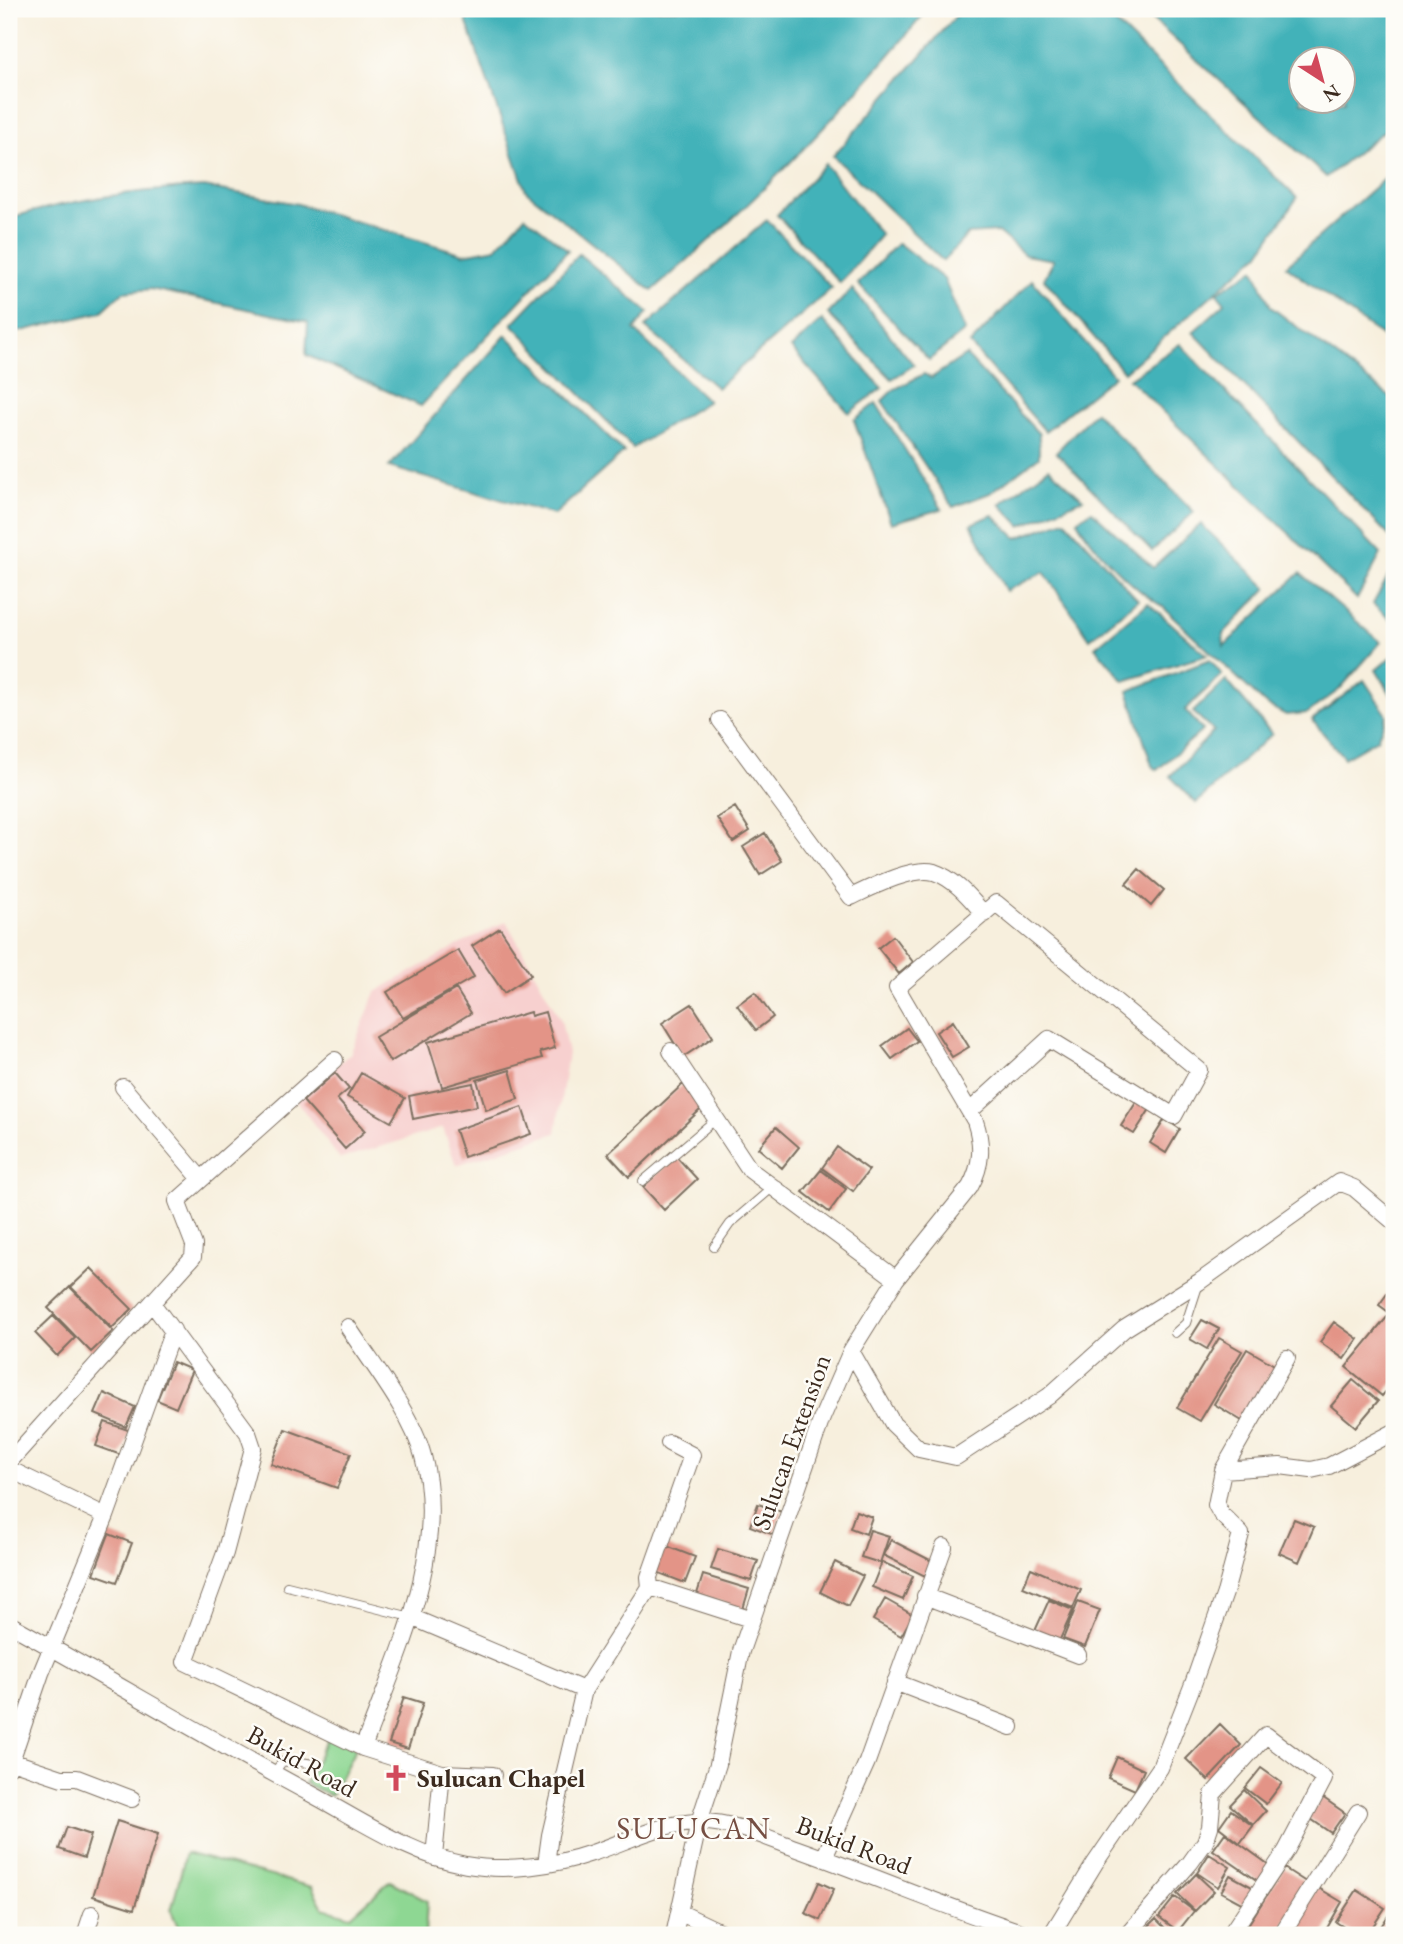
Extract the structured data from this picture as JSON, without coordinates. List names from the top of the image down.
{
  "streets": {
    "street": ["Sulucan Extension", "Bukid Road"]
  },
  "crossings": [
    ["Sulucan Extension", "Bukid Road"]
  ],
  "districts": ["SULUCAN"],
  "places": {
    "church": ["Sulucan Chapel"]
  },
  "north": "bottom right"
}
